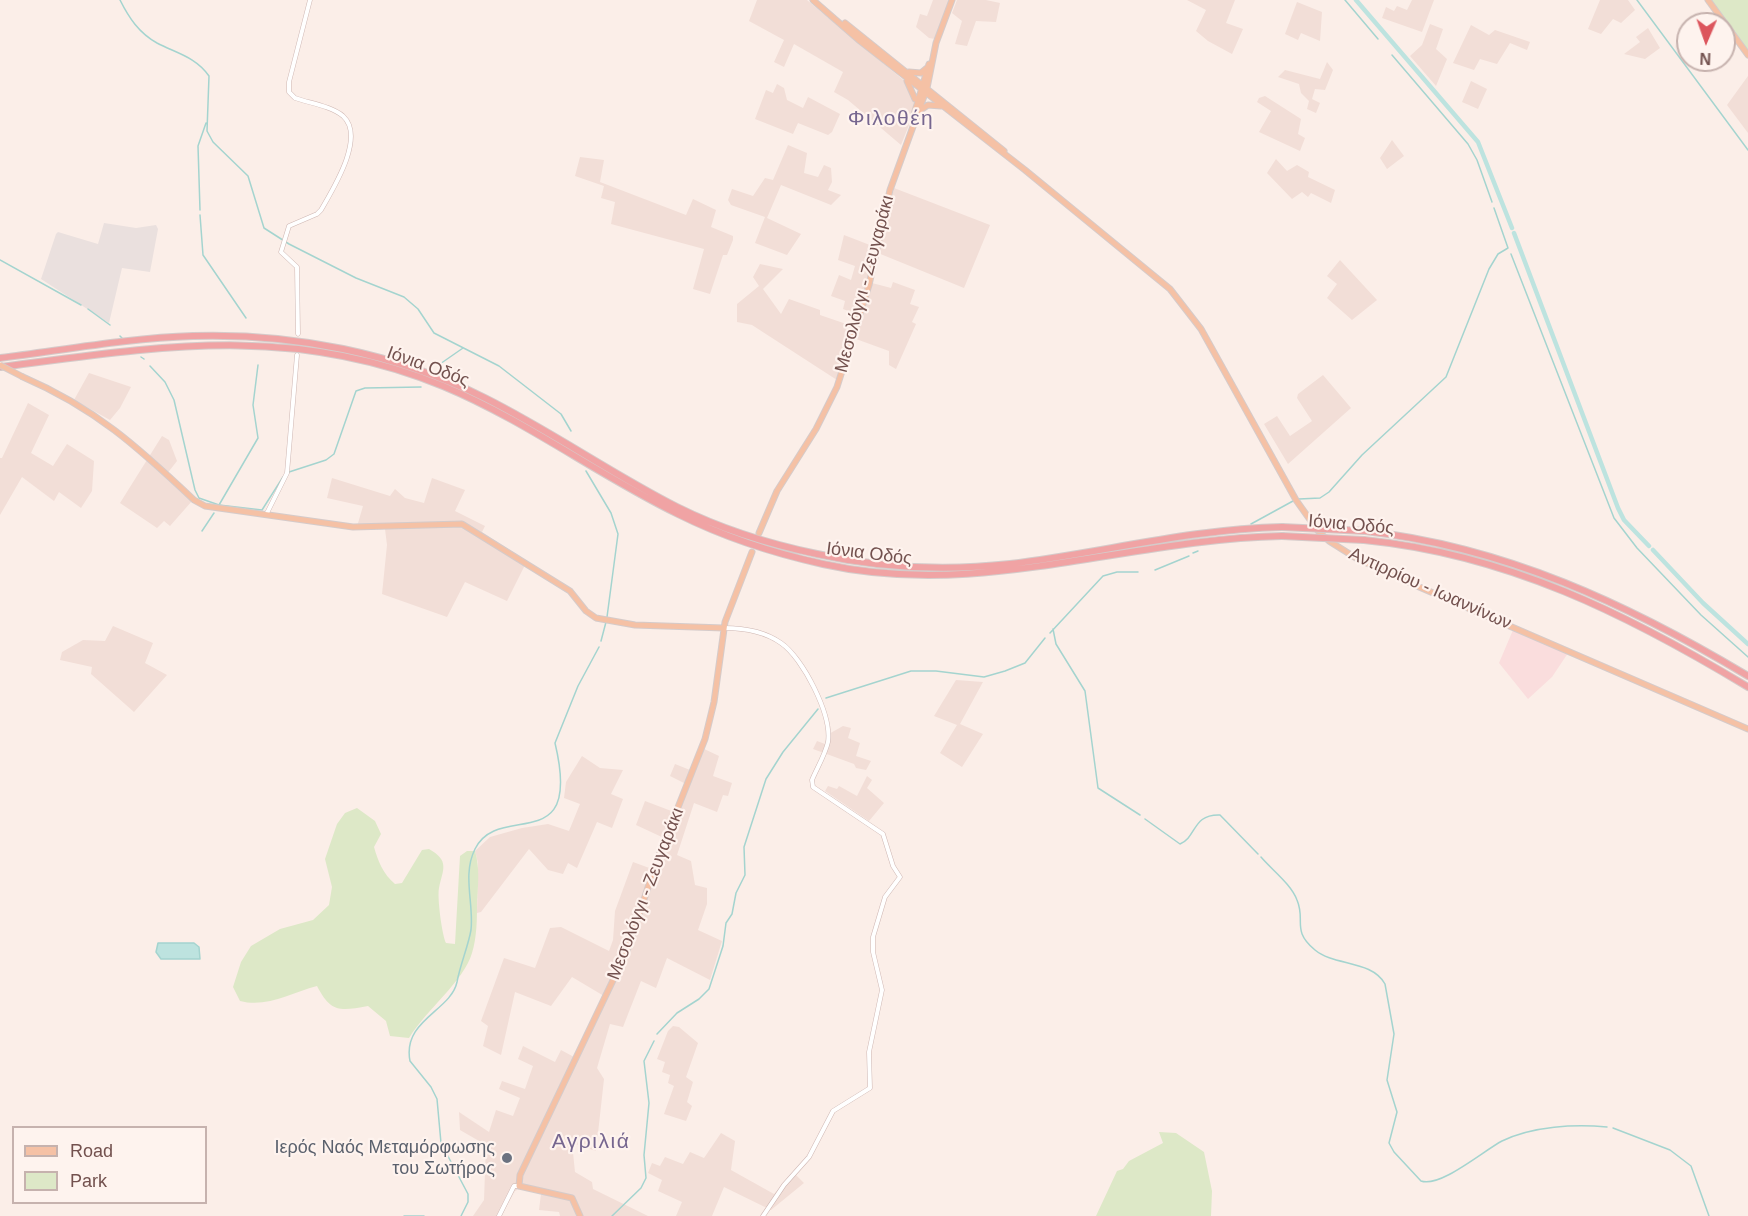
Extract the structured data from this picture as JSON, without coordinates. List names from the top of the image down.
{
  "streets": {
    "highway": ["Ιόνια Οδός"],
    "main road": ["Μεσολόγγι - Ζευγαράκι", "Αντιρρίου - Ιωαννίνων"]
  },
  "crossings": [
    ["Μεσολόγγι - Ζευγαράκι", "Αντιρρίου - Ιωαννίνων"]
  ],
  "districts": ["Φιλοθέη", "Αγριλιά"],
  "places": ["Ιερός Ναός Μεταμόρφωσης του Σωτήρος"],
  "legend": ["Road", "Park"],
  "north": "bottom"
}
